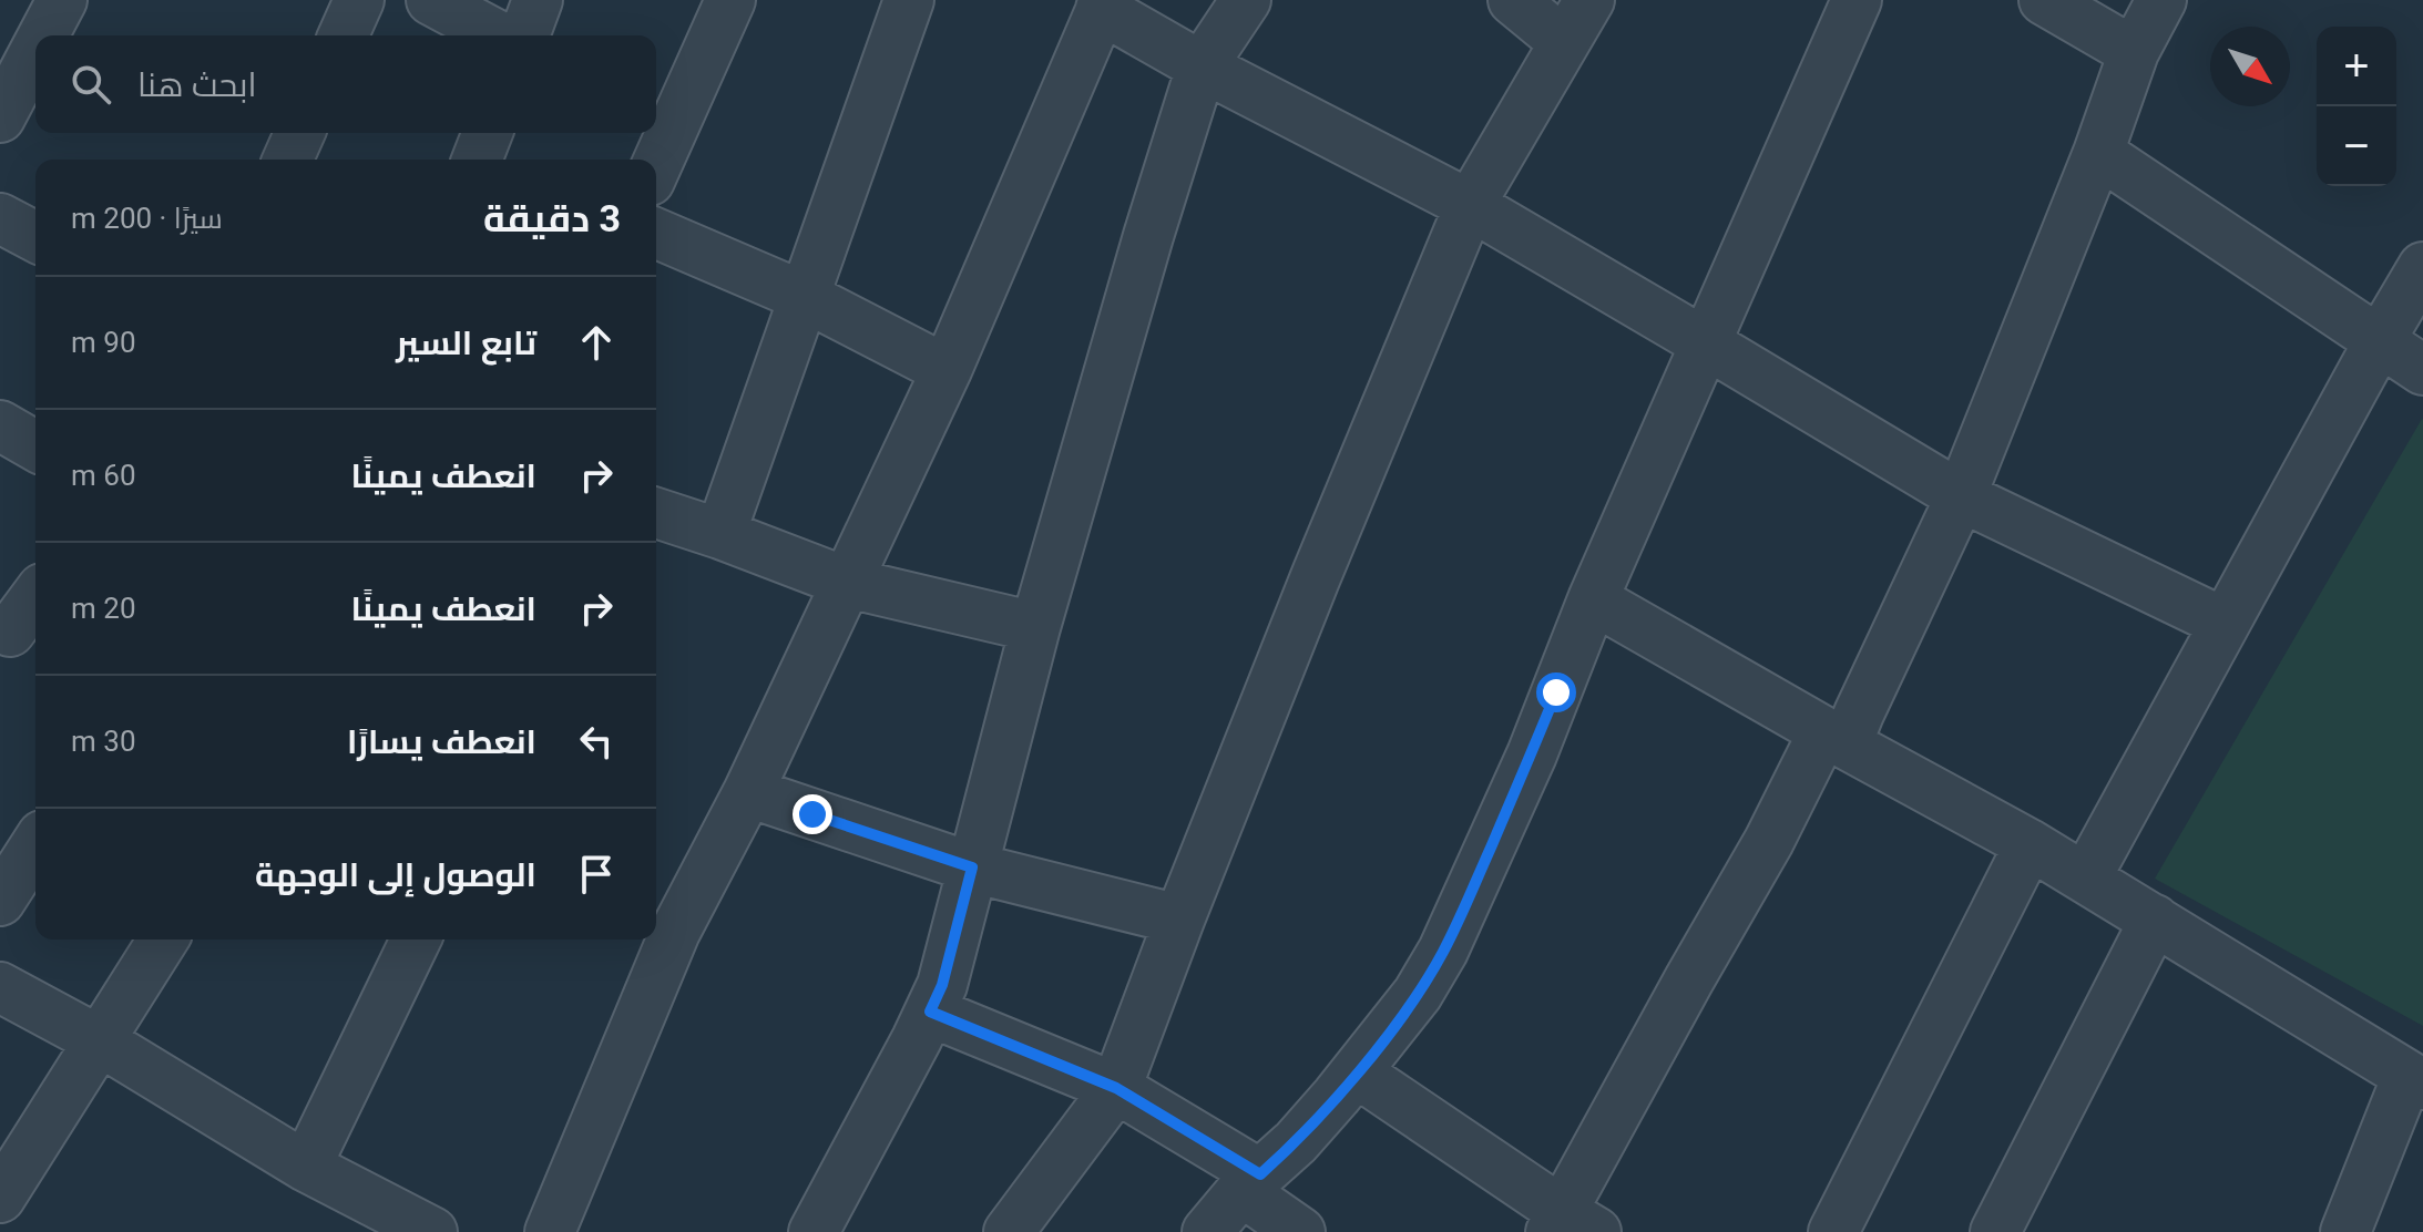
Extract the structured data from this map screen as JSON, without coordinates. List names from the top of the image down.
{
  "north": "bottom right",
  "page": {
    "map_buttons": ["+", "−"],
    "search": "ابحث هنا",
    "heading": ["3 دقيقة", "سيرًا · 200 m"],
    "list": [
      ["تابع السير", "90 m"],
      ["انعطف يمينًا", "60 m"],
      ["انعطف يمينًا", "20 m"],
      ["انعطف يسارًا", "30 m"],
      "الوصول إلى الوجهة"
    ]
  }
}
